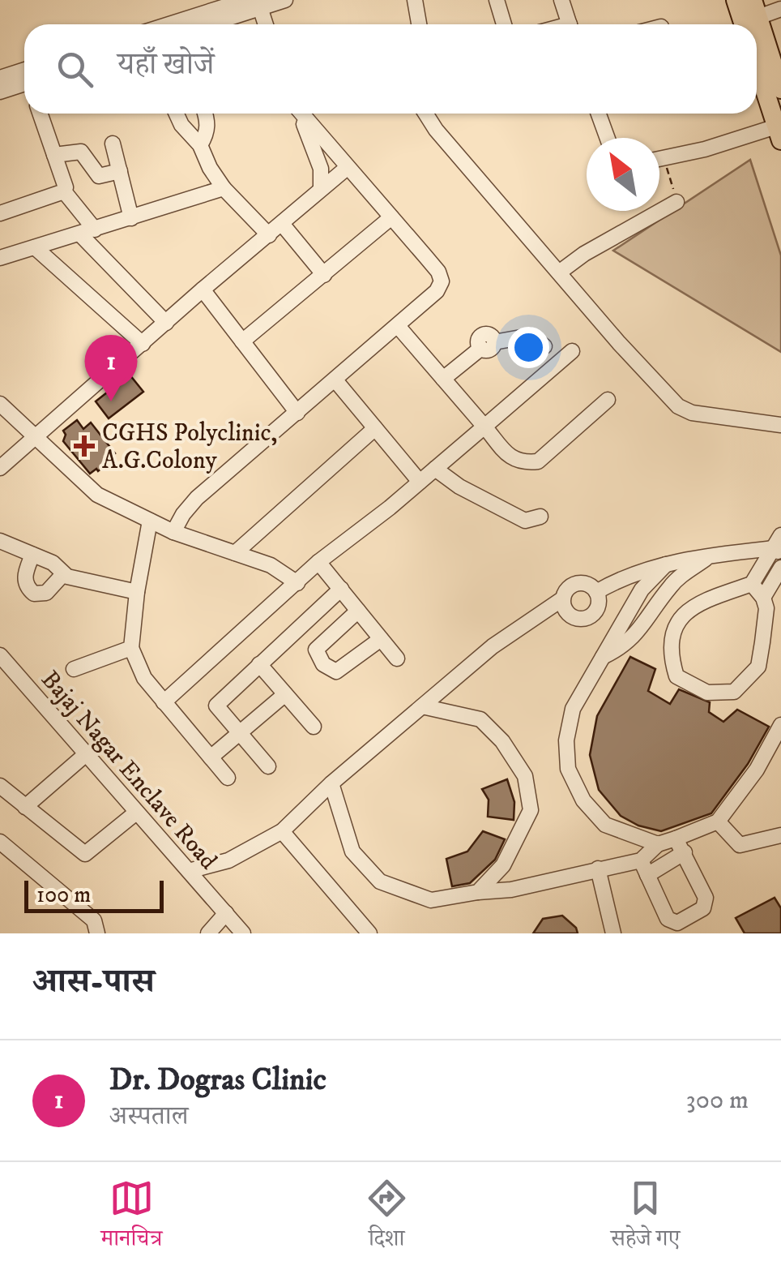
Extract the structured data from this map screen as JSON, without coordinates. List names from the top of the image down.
{
  "streets": {
    "street": ["Bajaj Nagar Enclave Road"]
  },
  "places": {
    "health": ["CGHS Polyclinic, A.G.Colony"]
  },
  "scale_bar": "100 m",
  "north": "top left",
  "page": {
    "search": "यहाँ खोजें",
    "pins": "1",
    "scale": "100 m",
    "heading": "आस-पास",
    "list": [
      {
        "mark": "1",
        "name": "Dr. Dogras Clinic",
        "note": "अस्पताल",
        "value": "300 m"
      }
    ],
    "nav": ["मानचित्र", "दिशा", "सहेजे गए"]
  }
}
